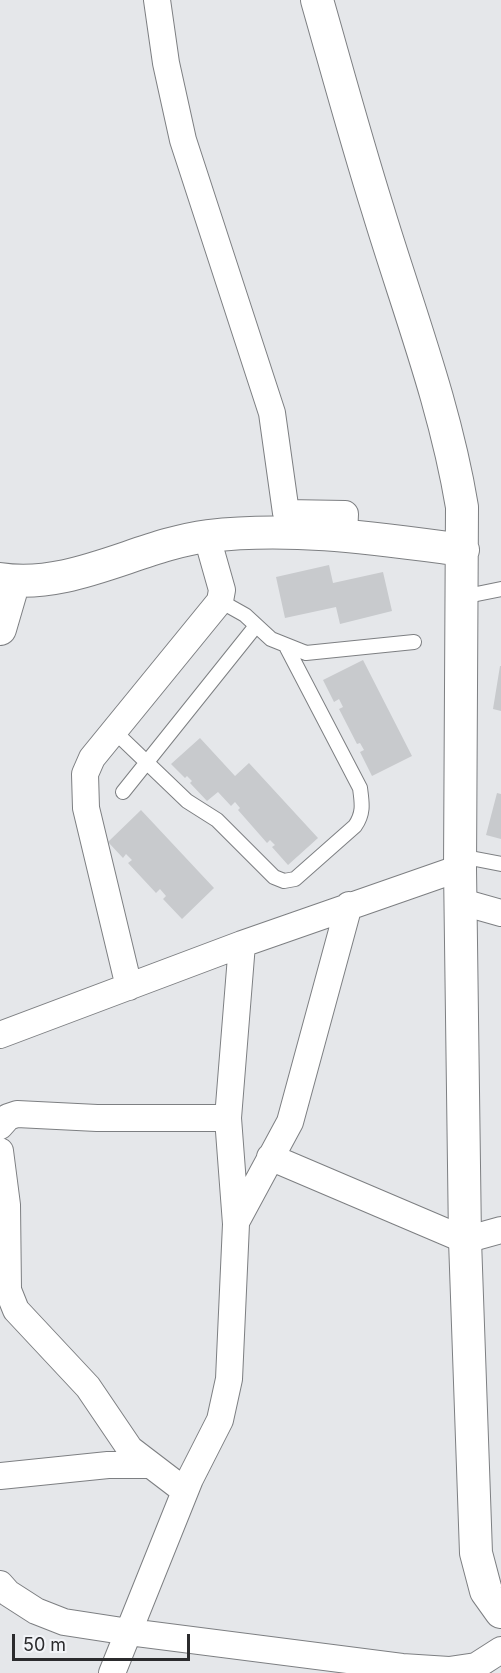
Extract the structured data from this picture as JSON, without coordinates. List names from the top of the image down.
{
  "scale_bar": "50 m"
}
